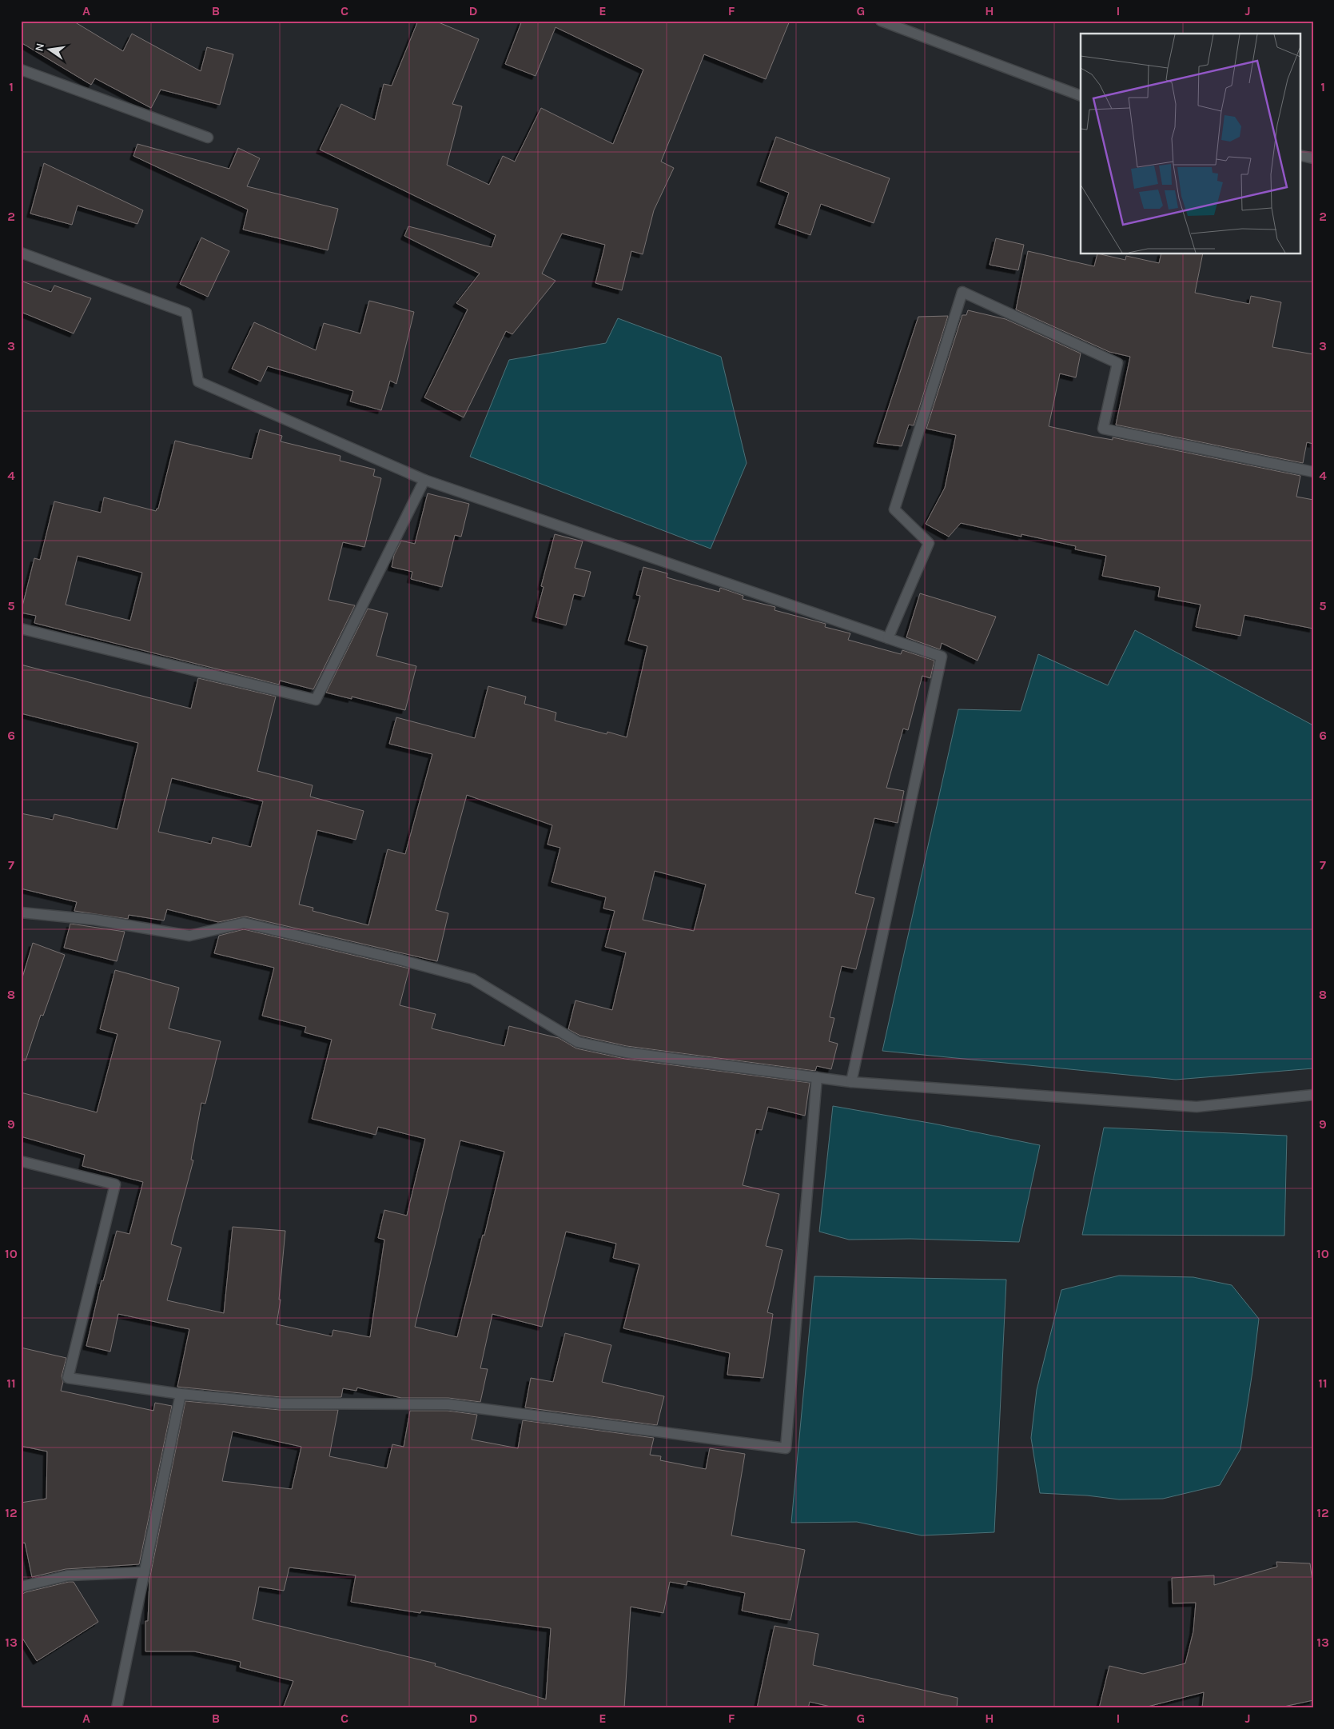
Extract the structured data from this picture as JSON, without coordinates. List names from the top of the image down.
{
  "north": "left",
  "grid": {
    "columns": [
      "A",
      "B",
      "C",
      "D",
      "E",
      "F",
      "G",
      "H",
      "I",
      "J"
    ],
    "rows": [
      "1",
      "2",
      "3",
      "4",
      "5",
      "6",
      "7",
      "8",
      "9",
      "10",
      "11",
      "12",
      "13"
    ]
  }
}
